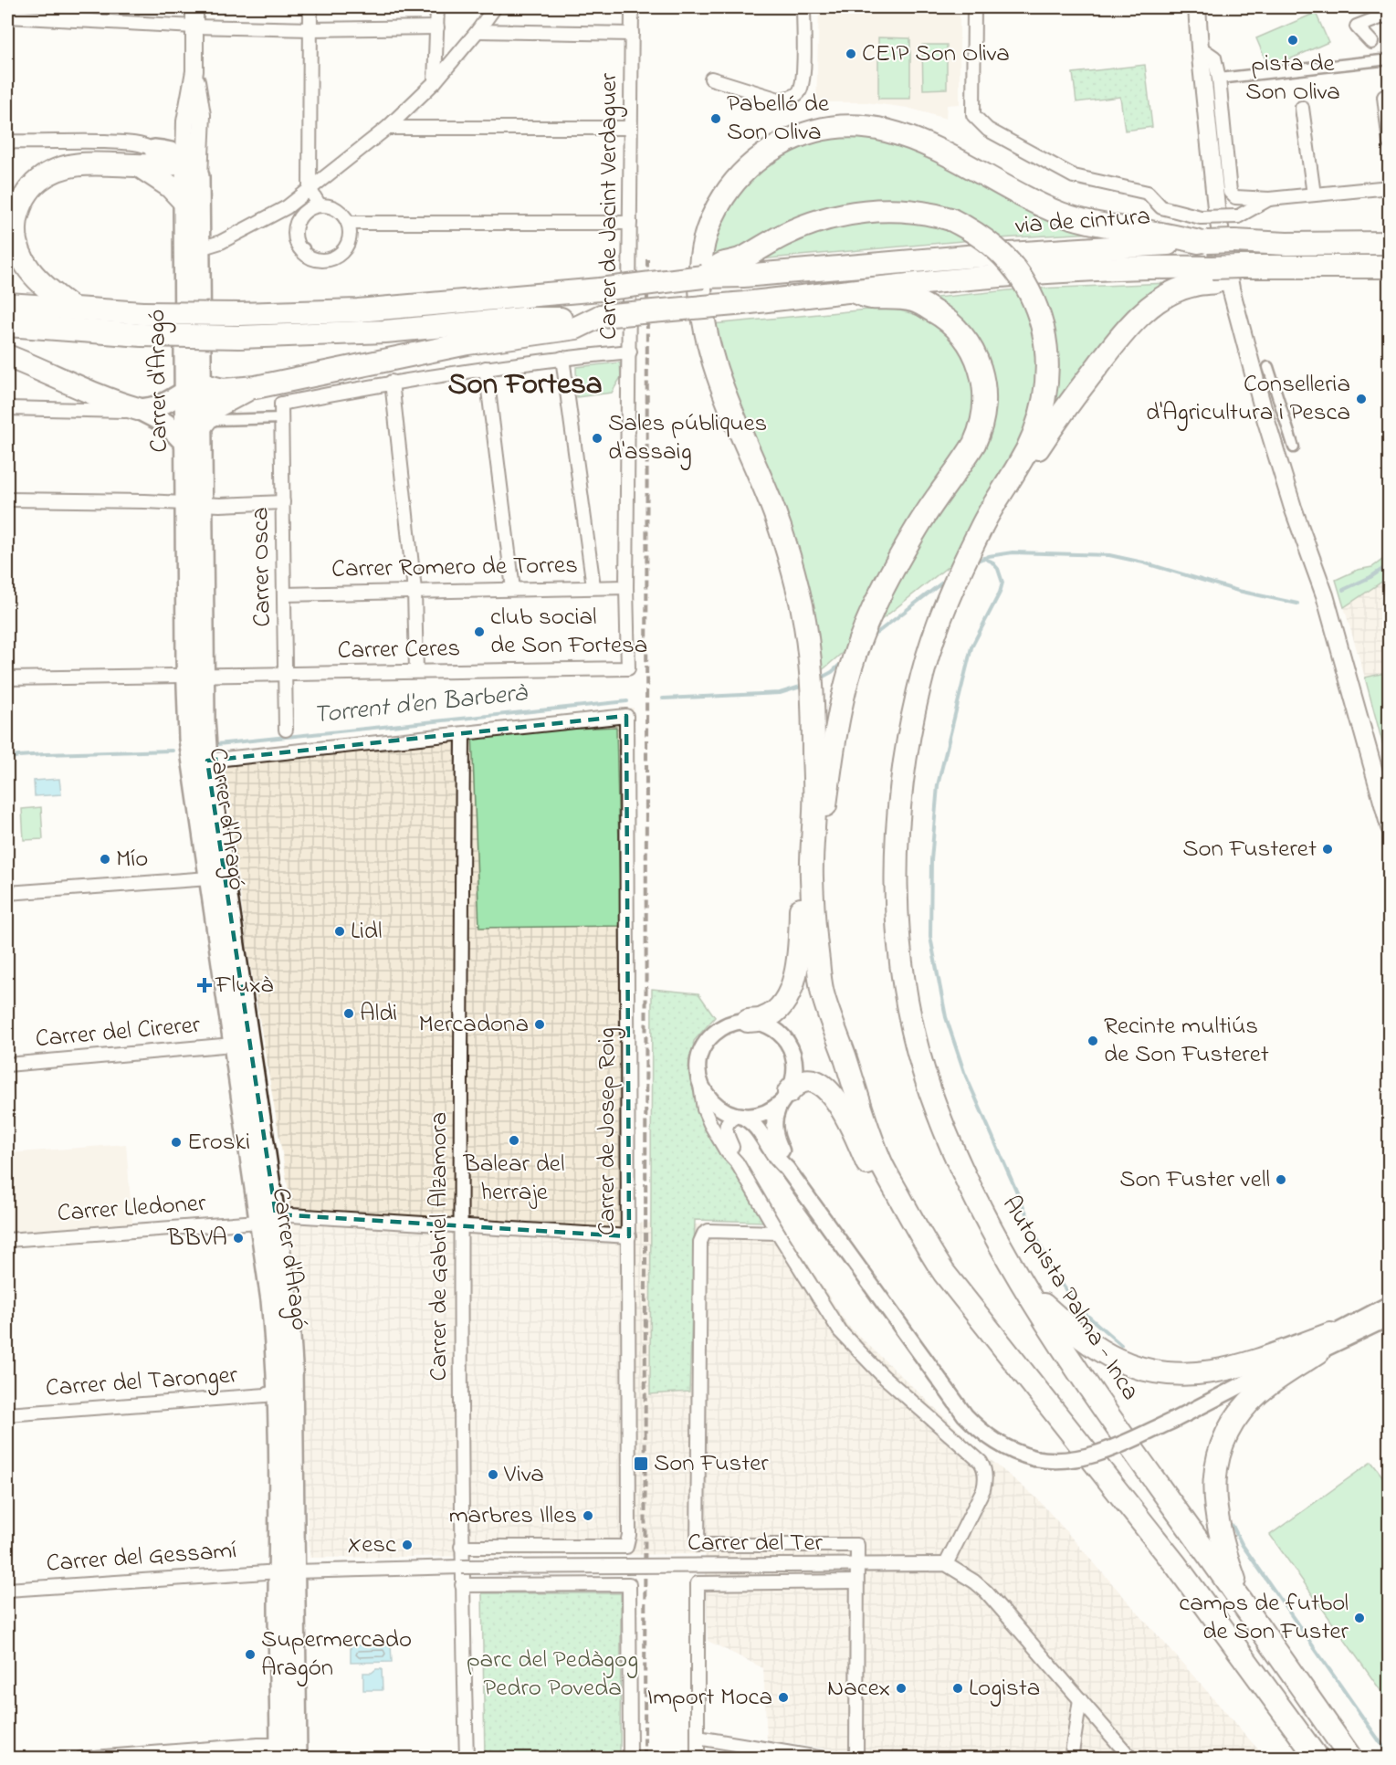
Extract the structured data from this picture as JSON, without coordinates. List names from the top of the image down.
{
  "streets": {
    "highway": ["via de cintura", "Autopista Palma - Inca"],
    "main road": ["Carrer d'Aragó"],
    "street": [
      "Carrer de Jacint Verdaguer",
      "Carrer Osca",
      "Carrer Romero de Torres",
      "Carrer Ceres",
      "Carrer del Cirerer",
      "Carrer de Josep Roig",
      "Carrer Lledoner",
      "Carrer de Gabriel Alzamora",
      "Carrer del Taronger",
      "Carrer del Ter",
      "Carrer del Gessamí"
    ]
  },
  "crossings": [
    ["Carrer de Jacint Verdaguer", "Carrer Romero de Torres"],
    ["Carrer de Jacint Verdaguer", "Carrer Ceres"],
    ["Carrer d'Aragó", "Carrer Ceres"],
    ["Carrer d'Aragó", "Carrer del Cirerer"],
    ["Carrer d'Aragó", "Carrer Lledoner"],
    ["Carrer d'Aragó", "Carrer del Taronger"],
    ["Carrer d'Aragó", "Carrer del Ter"],
    ["Carrer d'Aragó", "Carrer del Gessamí"],
    ["Carrer Osca", "Carrer Romero de Torres"],
    ["Carrer Osca", "Carrer Ceres"],
    ["Carrer de Josep Roig", "Carrer Lledoner"],
    ["Carrer de Josep Roig", "Carrer de Gabriel Alzamora"],
    ["Carrer Lledoner", "Carrer de Gabriel Alzamora"],
    ["Carrer de Gabriel Alzamora", "Carrer del Ter"],
    ["Carrer del Ter", "Carrer del Gessamí"]
  ],
  "districts": ["Son Fortesa"],
  "water": ["Torrent d'en Barberà"],
  "parks": ["parc del Pedàgog Pedro Poveda"],
  "places": {
    "other": [
      "pista de Son Oliva",
      "CEIP Son Oliva",
      "Pabelló de Son Oliva",
      "Conselleria d'Agricultura i Pesca",
      "Sales públiques d'assaig",
      "club social de Son Fortesa",
      "Son Fusteret",
      "Mío",
      "Lidl",
      "Aldi",
      "Mercadona",
      "Recinte multiús de Son Fusteret",
      "Balear del herraje",
      "Eroski",
      "Son Fuster vell",
      "BBVA",
      "Viva",
      "marbres Illes",
      "Xesc",
      "camps de futbol de Son Fuster",
      "Supermercado Aragón",
      "Nacex",
      "Logista",
      "Import Moca"
    ],
    "health": ["Fluxà"],
    "transit": ["Son Fuster"]
  }
}
